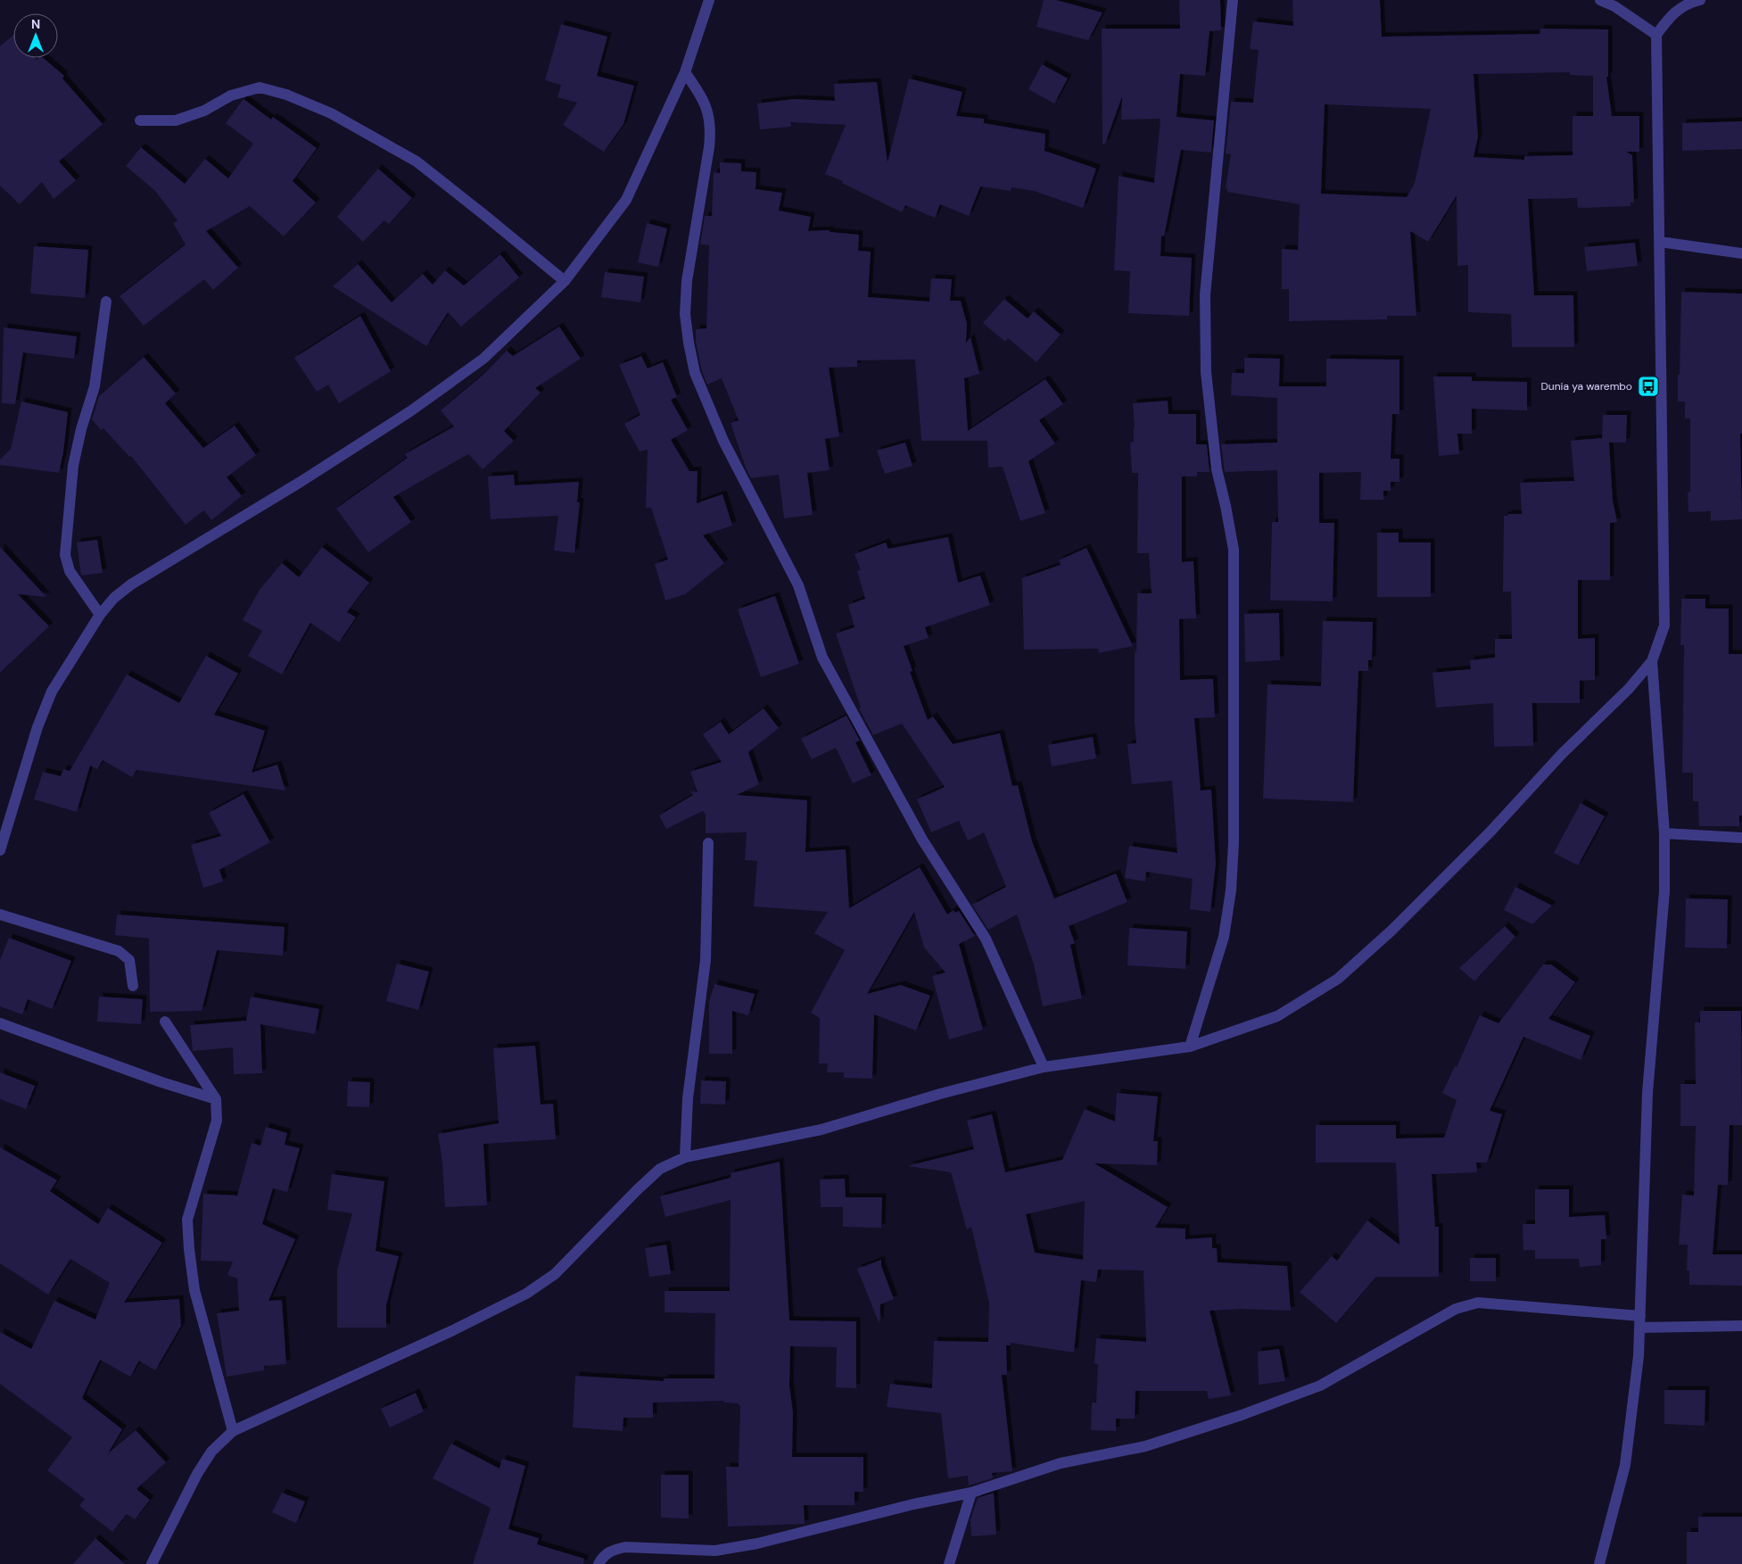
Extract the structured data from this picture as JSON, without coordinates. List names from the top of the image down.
{
  "places": {
    "bus stop": ["Dunia ya warembo"]
  },
  "north": "top"
}
